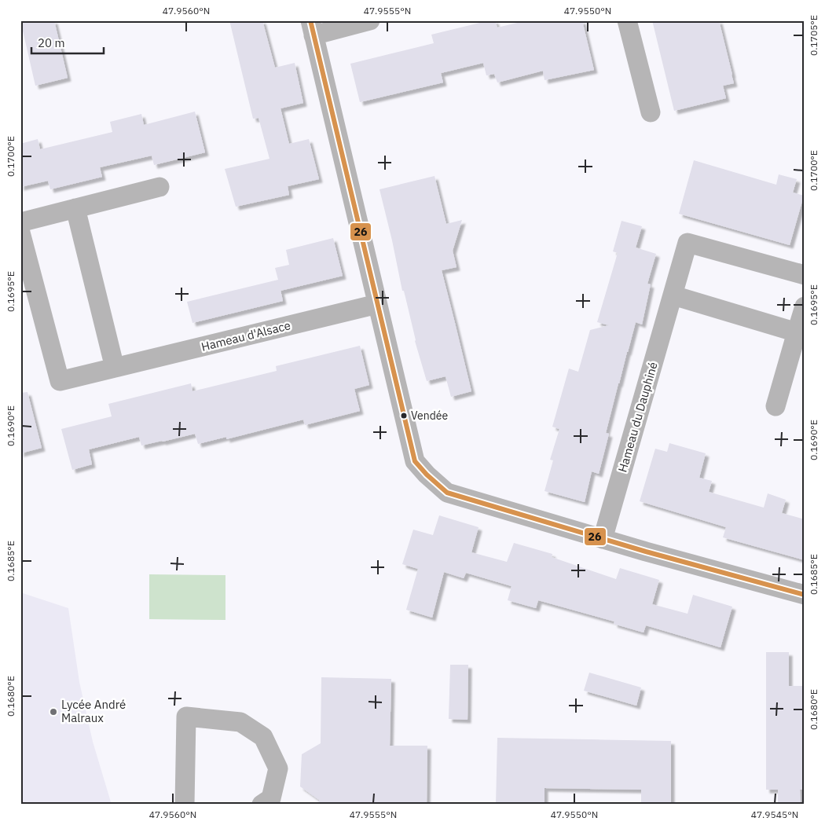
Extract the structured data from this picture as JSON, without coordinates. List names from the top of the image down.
{
  "streets": {
    "street": ["Hameau d'Alsace", "Hameau du Dauphiné"]
  },
  "places": ["Vendée", "Lycée André Malraux"],
  "lines": ["transit line 26"],
  "scale_bar": "20 m",
  "coordinates": [
    "47.9560°N",
    "47.9555°N",
    "47.9550°N",
    "0.1705°E",
    "0.1700°E",
    "0.1695°E",
    "0.1690°E",
    "0.1685°E",
    "0.1680°E",
    "47.9545°N"
  ]
}
